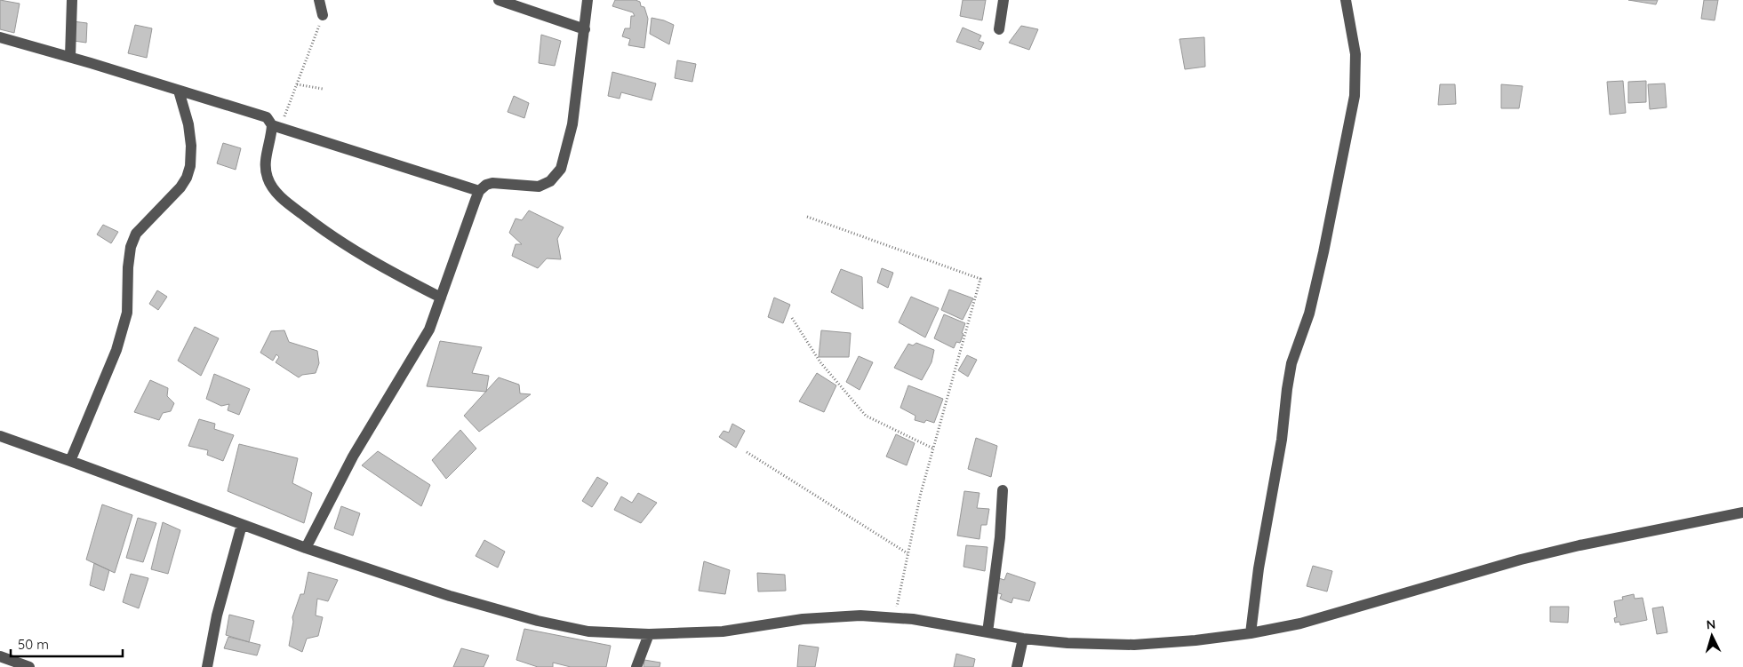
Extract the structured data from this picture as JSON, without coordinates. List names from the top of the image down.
{
  "scale_bar": "50 m",
  "north": "top"
}
